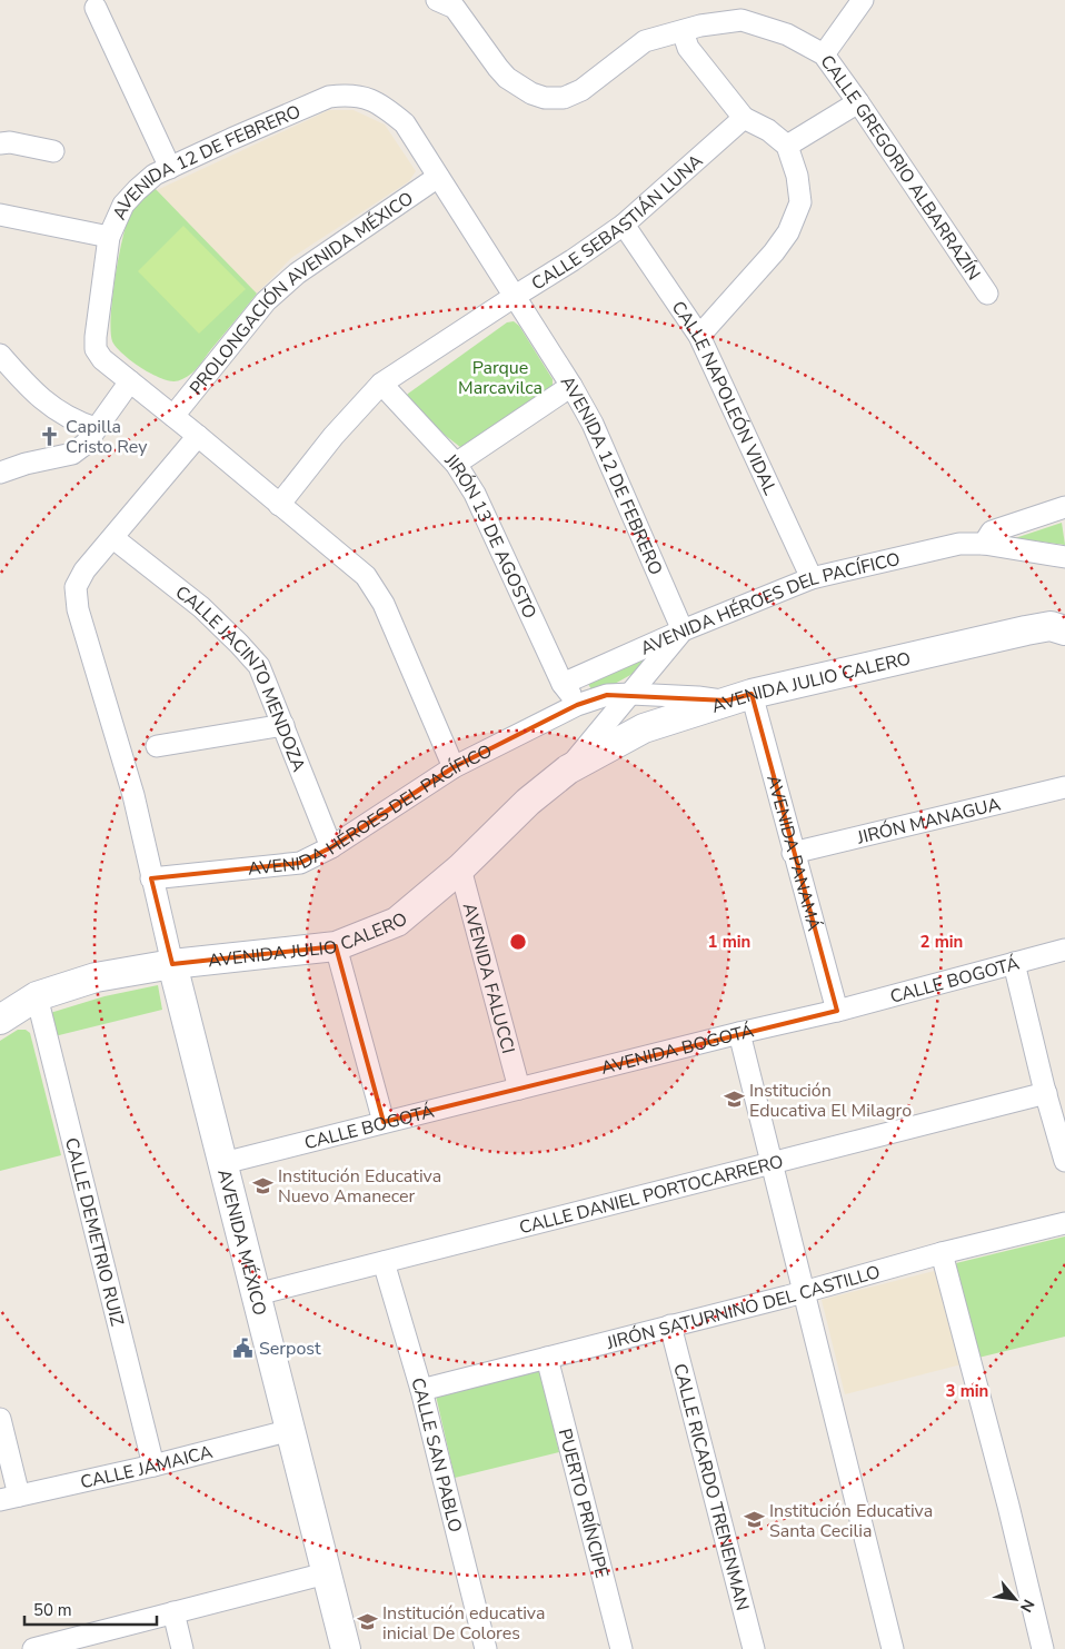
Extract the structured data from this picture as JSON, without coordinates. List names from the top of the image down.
{
  "streets": {
    "street": [
      "AVENIDA 12 DE FEBRERO",
      "CALLE GREGORIO ALBARRAZÍN",
      "CALLE SEBASTIÁN LUNA",
      "PROLONGACIÓN AVENIDA MÉXICO",
      "CALLE NAPOLEÓN VIDAL",
      "JIRÓN 13 DE AGOSTO",
      "AVENIDA HÉROES DEL PACÍFICO",
      "CALLE JACINTO MENDOZA",
      "AVENIDA JULIO CALERO",
      "JIRÓN MANAGUA",
      "AVENIDA PANAMÁ",
      "AVENIDA FALUCCI",
      "CALLE BOGOTÁ",
      "AVENIDA BOGOTÁ",
      "CALLE DANIEL PORTOCARRERO",
      "CALLE DEMETRIO RUIZ",
      "AVENIDA MÉXICO",
      "JIRÓN SATURNINO DEL CASTILLO",
      "CALLE SAN PABLO",
      "CALLE JAMAICA",
      "CALLE RICARDO TRENENMAN",
      "PUERTO PRÍNCIPE"
    ]
  },
  "crossings": [
    ["AVENIDA 12 DE FEBRERO", "CALLE SEBASTIÁN LUNA"],
    ["AVENIDA 12 DE FEBRERO", "PROLONGACIÓN AVENIDA MÉXICO"],
    ["AVENIDA 12 DE FEBRERO", "AVENIDA HÉROES DEL PACÍFICO"],
    ["AVENIDA 12 DE FEBRERO", "AVENIDA JULIO CALERO"],
    ["CALLE SEBASTIÁN LUNA", "CALLE NAPOLEÓN VIDAL"],
    ["CALLE SEBASTIÁN LUNA", "JIRÓN 13 DE AGOSTO"],
    ["CALLE NAPOLEÓN VIDAL", "AVENIDA HÉROES DEL PACÍFICO"],
    ["JIRÓN 13 DE AGOSTO", "AVENIDA HÉROES DEL PACÍFICO"],
    ["AVENIDA HÉROES DEL PACÍFICO", "CALLE JACINTO MENDOZA"],
    ["AVENIDA HÉROES DEL PACÍFICO", "AVENIDA JULIO CALERO"],
    ["AVENIDA HÉROES DEL PACÍFICO", "AVENIDA PANAMÁ"],
    ["AVENIDA JULIO CALERO", "AVENIDA PANAMÁ"],
    ["AVENIDA JULIO CALERO", "AVENIDA FALUCCI"],
    ["AVENIDA JULIO CALERO", "CALLE DEMETRIO RUIZ"],
    ["AVENIDA JULIO CALERO", "AVENIDA MÉXICO"],
    ["JIRÓN MANAGUA", "AVENIDA PANAMÁ"],
    ["AVENIDA PANAMÁ", "CALLE BOGOTÁ"],
    ["AVENIDA PANAMÁ", "AVENIDA BOGOTÁ"],
    ["AVENIDA FALUCCI", "CALLE BOGOTÁ"],
    ["AVENIDA FALUCCI", "AVENIDA BOGOTÁ"],
    ["CALLE BOGOTÁ", "AVENIDA BOGOTÁ"],
    ["CALLE BOGOTÁ", "AVENIDA MÉXICO"],
    ["CALLE DANIEL PORTOCARRERO", "AVENIDA MÉXICO"],
    ["CALLE DANIEL PORTOCARRERO", "CALLE SAN PABLO"],
    ["CALLE DEMETRIO RUIZ", "CALLE JAMAICA"],
    ["AVENIDA MÉXICO", "CALLE JAMAICA"],
    ["JIRÓN SATURNINO DEL CASTILLO", "CALLE SAN PABLO"],
    ["JIRÓN SATURNINO DEL CASTILLO", "CALLE RICARDO TRENENMAN"],
    ["JIRÓN SATURNINO DEL CASTILLO", "PUERTO PRÍNCIPE"]
  ],
  "parks": ["Parque Marcavilca"],
  "places": {
    "church": ["Capilla Cristo Rey"],
    "school or university": [
      "Institución Educativa El Milagro",
      "Institución Educativa Nuevo Amanecer",
      "Institución Educativa Santa Cecilia",
      "Institución educativa inicial De Colores"
    ],
    "public building": ["Serpost"]
  },
  "scale_bar": "50 m",
  "north": "bottom right",
  "rings": ["1 min", "2 min", "3 min"]
}
